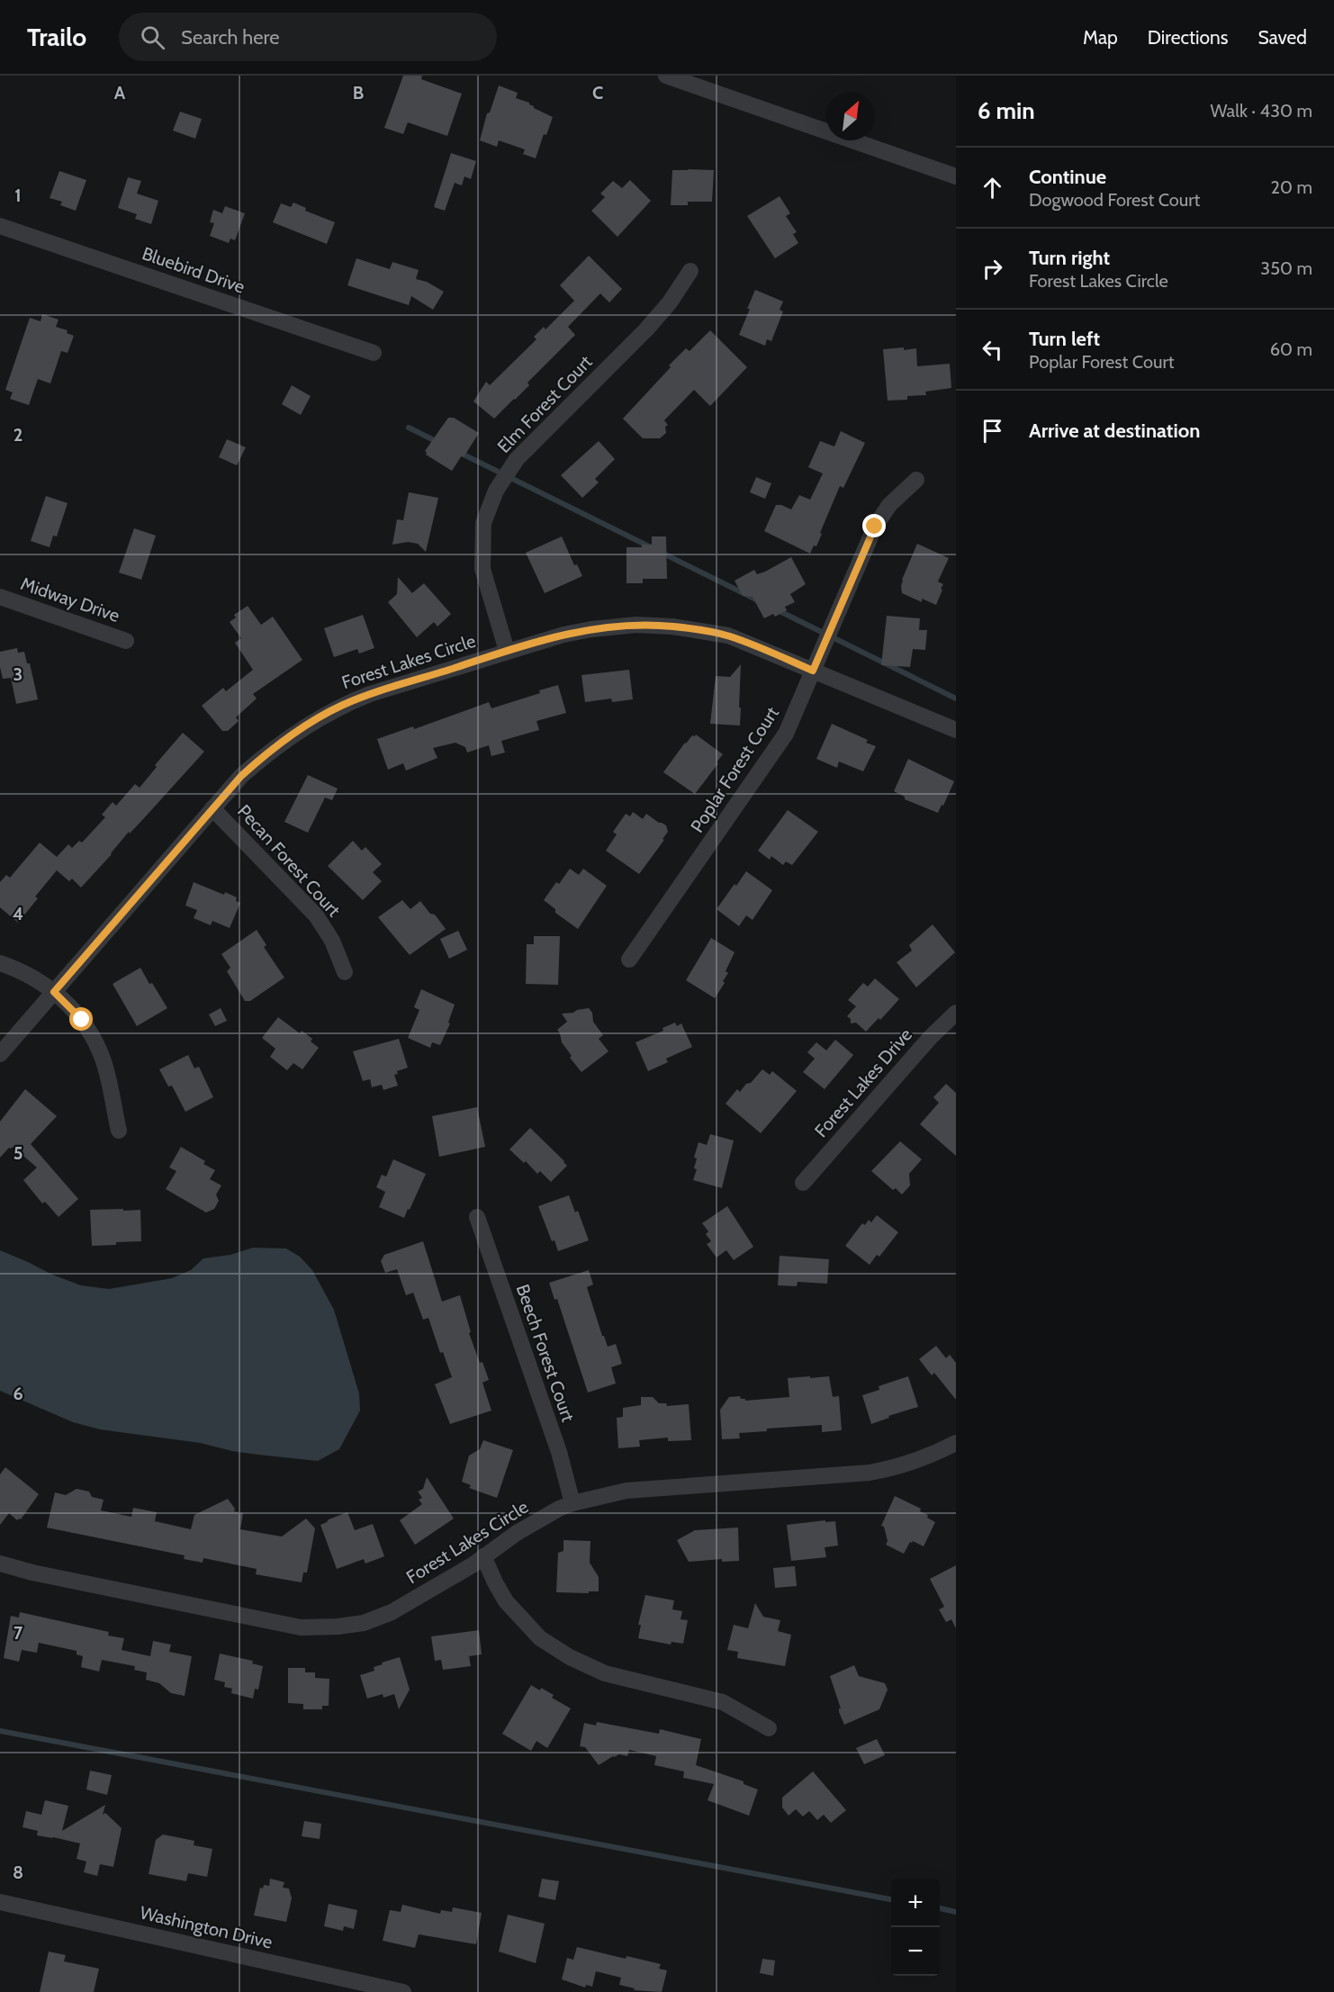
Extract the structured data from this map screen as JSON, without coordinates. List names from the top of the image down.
{
  "streets": {
    "street": [
      "Bluebird Drive",
      "Elm Forest Court",
      "Midway Drive",
      "Forest Lakes Circle",
      "Poplar Forest Court",
      "Pecan Forest Court",
      "Forest Lakes Drive",
      "Beech Forest Court",
      "Washington Drive"
    ]
  },
  "crossings": [
    ["Elm Forest Court", "Forest Lakes Circle"],
    ["Forest Lakes Circle", "Poplar Forest Court"],
    ["Forest Lakes Circle", "Pecan Forest Court"],
    ["Forest Lakes Circle", "Beech Forest Court"]
  ],
  "north": "top right",
  "page": {
    "header": "Trailo",
    "search": "Search here",
    "nav": ["Map", "Directions", "Saved"],
    "heading": ["6 min", "Walk · 430 m"],
    "list": [
      ["Continue", "Dogwood Forest Court", "20 m"],
      ["Turn right", "Forest Lakes Circle", "350 m"],
      ["Turn left", "Poplar Forest Court", "60 m"],
      "Arrive at destination"
    ],
    "map_buttons": ["+", "−"]
  },
  "grid": {
    "columns": ["A", "B", "C"],
    "rows": [
      "1",
      "2",
      "3",
      "4",
      "5",
      "6",
      "7",
      "8"
    ]
  }
}
